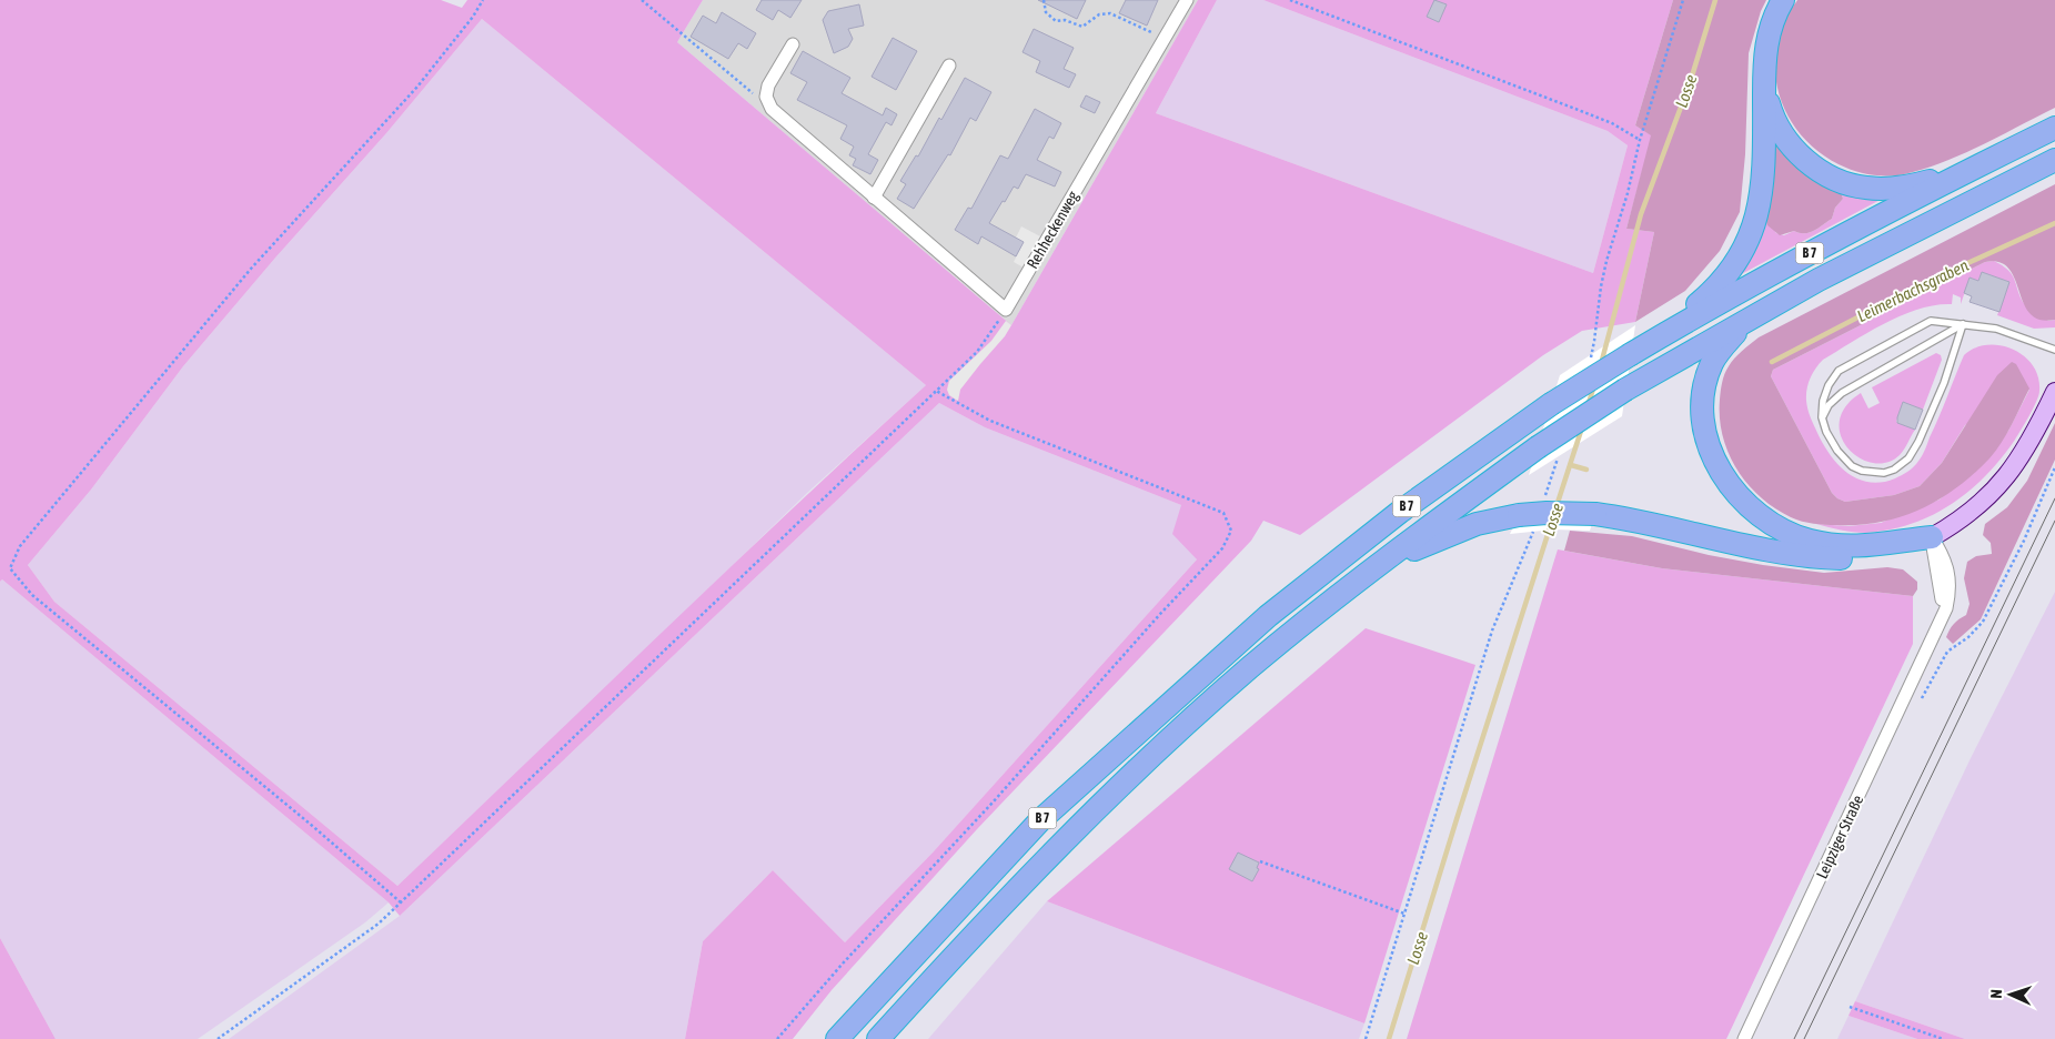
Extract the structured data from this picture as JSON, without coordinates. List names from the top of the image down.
{
  "streets": {
    "highway": ["B 7"],
    "street": ["Rehheckenweg", "Leipziger Straße"]
  },
  "water": ["Losse", "Leimerbachsgraben"],
  "north": "left"
}
